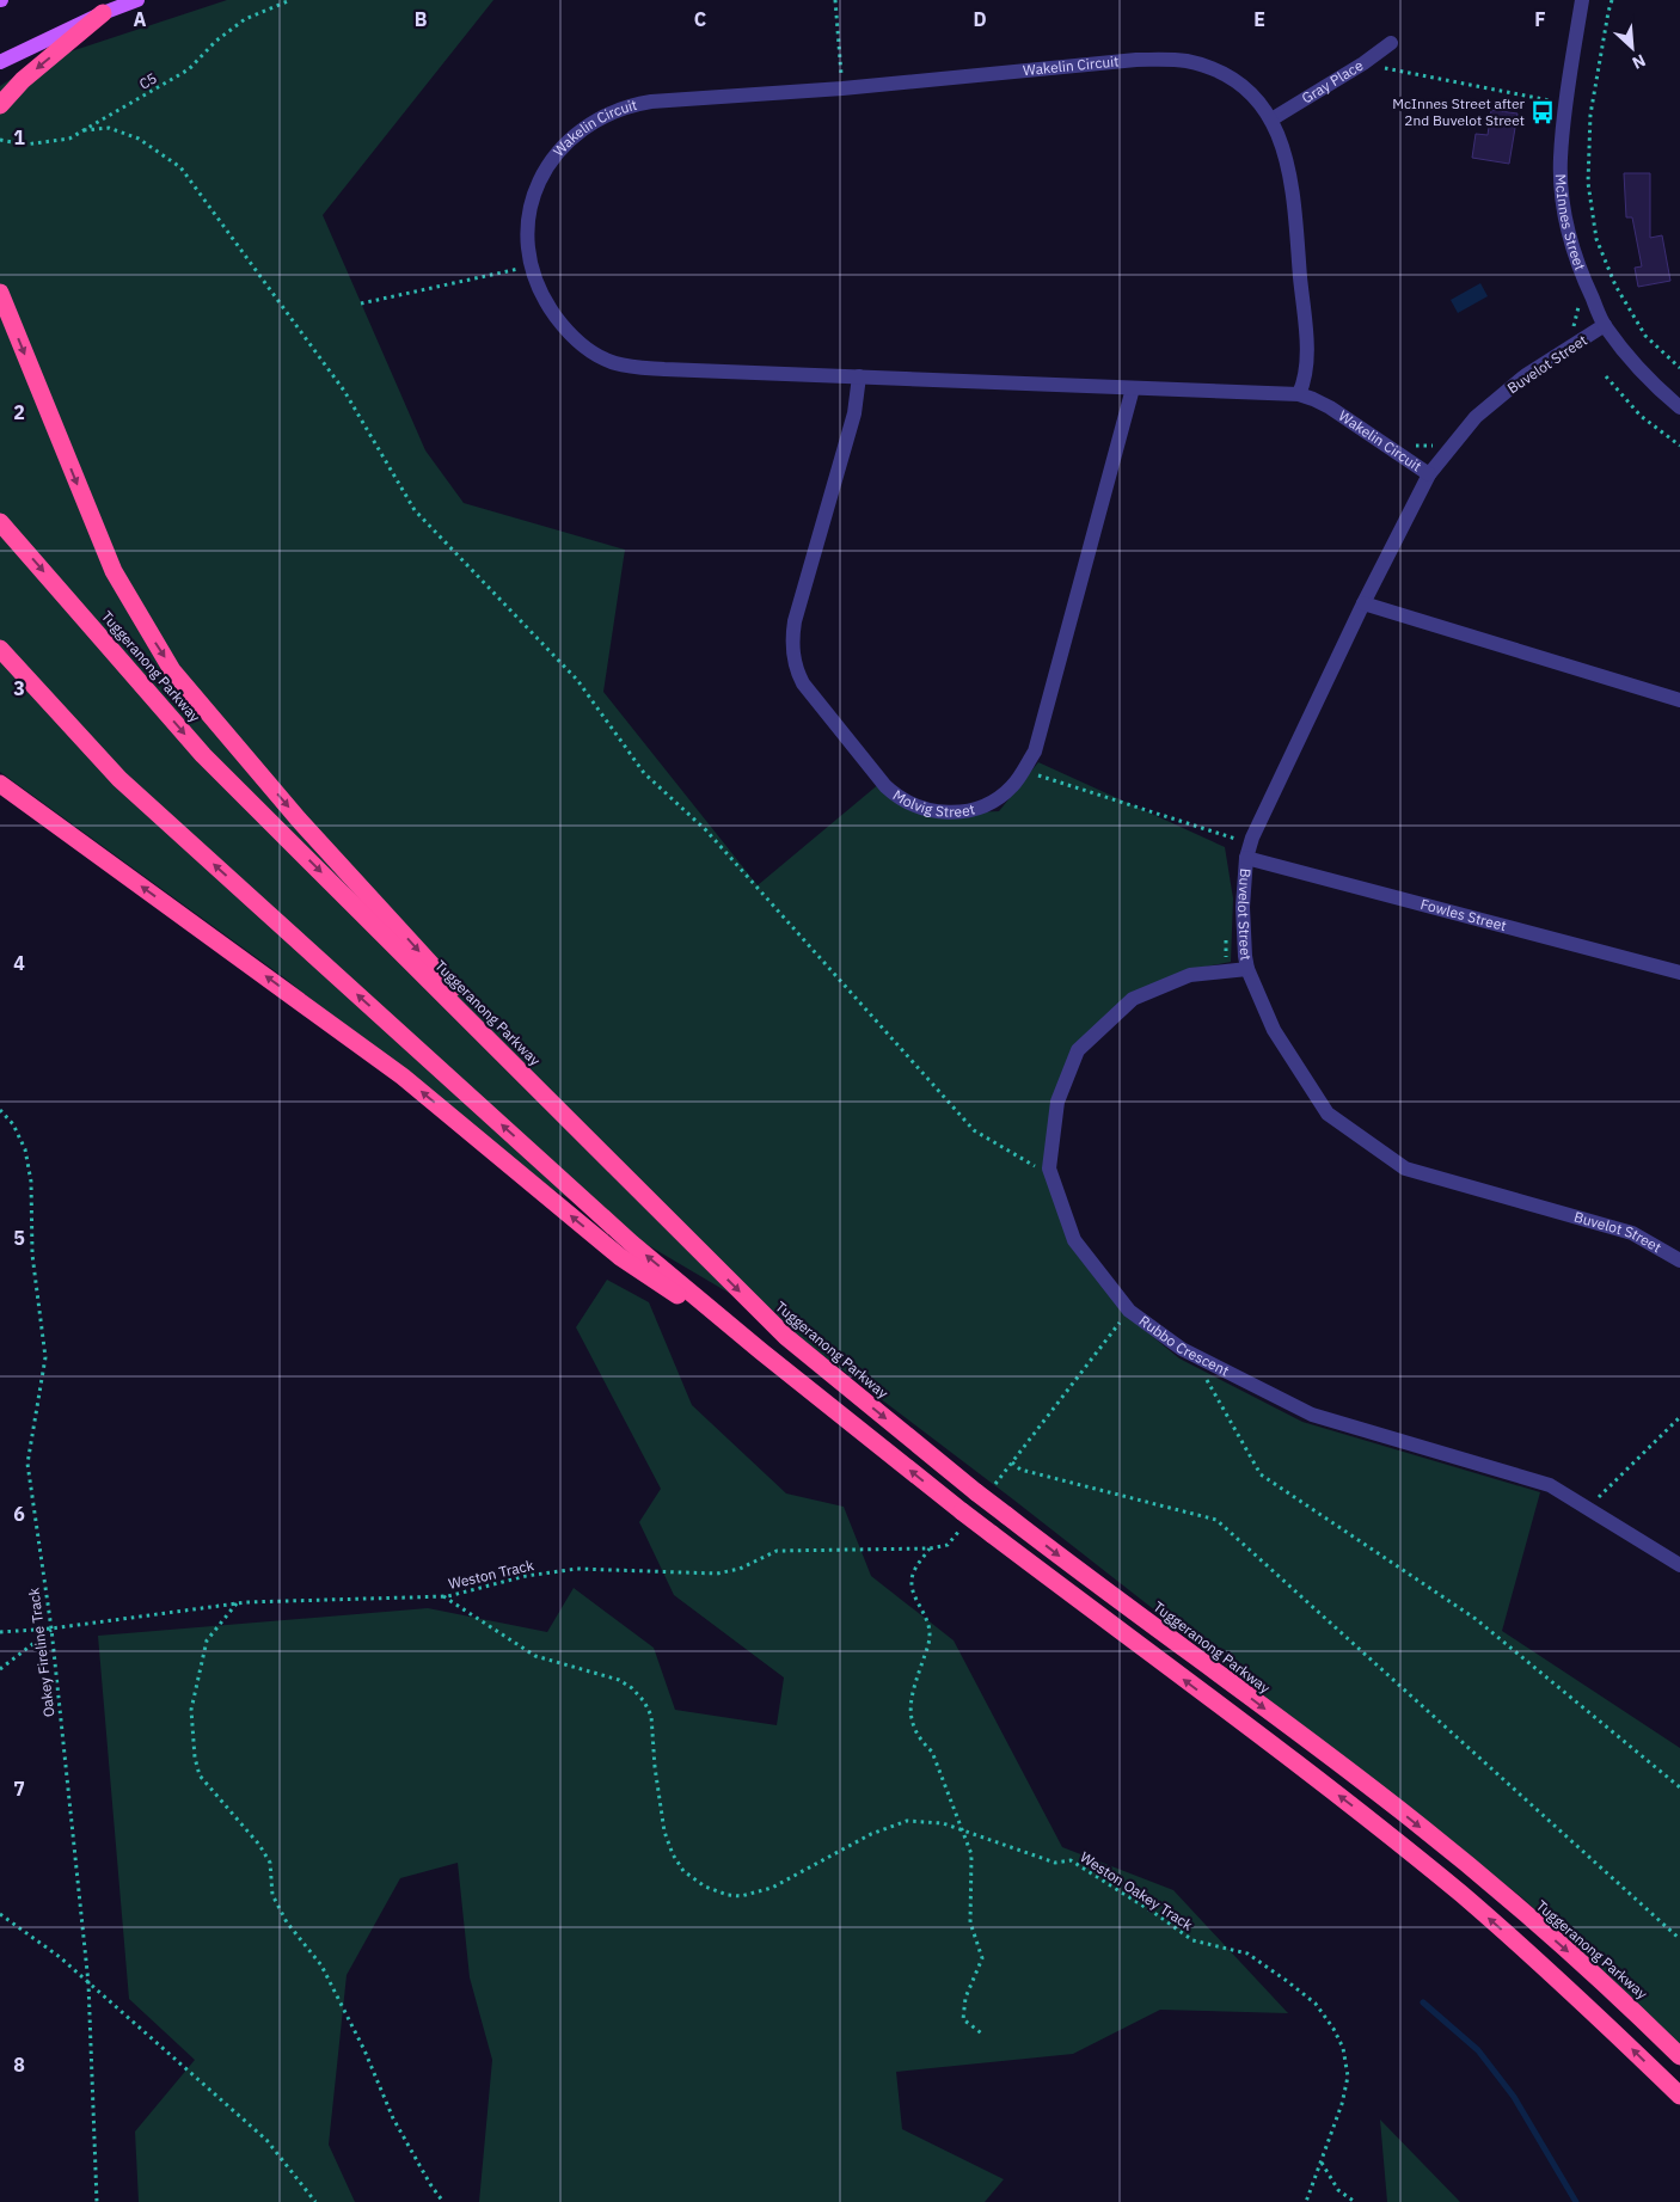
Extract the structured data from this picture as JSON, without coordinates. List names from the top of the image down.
{
  "streets": {
    "highway": ["Tuggeranong Parkway"],
    "street": [
      "Wakelin Circuit",
      "Gray Place",
      "McInnes Street",
      "Buvelot Street",
      "Molvig Street",
      "Fowles Street",
      "Rubbo Crescent"
    ],
    "path": [
      "C5",
      "Weston Track",
      "Oakey Fireline Track",
      "Weston Oakey Track"
    ]
  },
  "crossings": [
    ["Wakelin Circuit", "Gray Place"],
    ["Wakelin Circuit", "Buvelot Street"],
    ["Wakelin Circuit", "Molvig Street"],
    ["McInnes Street", "Buvelot Street"],
    ["Buvelot Street", "Fowles Street"],
    ["Buvelot Street", "Rubbo Crescent"],
    ["Weston Track", "Oakey Fireline Track"],
    ["Weston Track", "Weston Oakey Track"]
  ],
  "places": {
    "bus stop": ["McInnes Street after 2nd Buvelot Street"]
  },
  "north": "bottom right",
  "grid": {
    "columns": [
      "A",
      "B",
      "C",
      "D",
      "E",
      "F"
    ],
    "rows": [
      "1",
      "2",
      "3",
      "4",
      "5",
      "6",
      "7",
      "8"
    ]
  }
}
